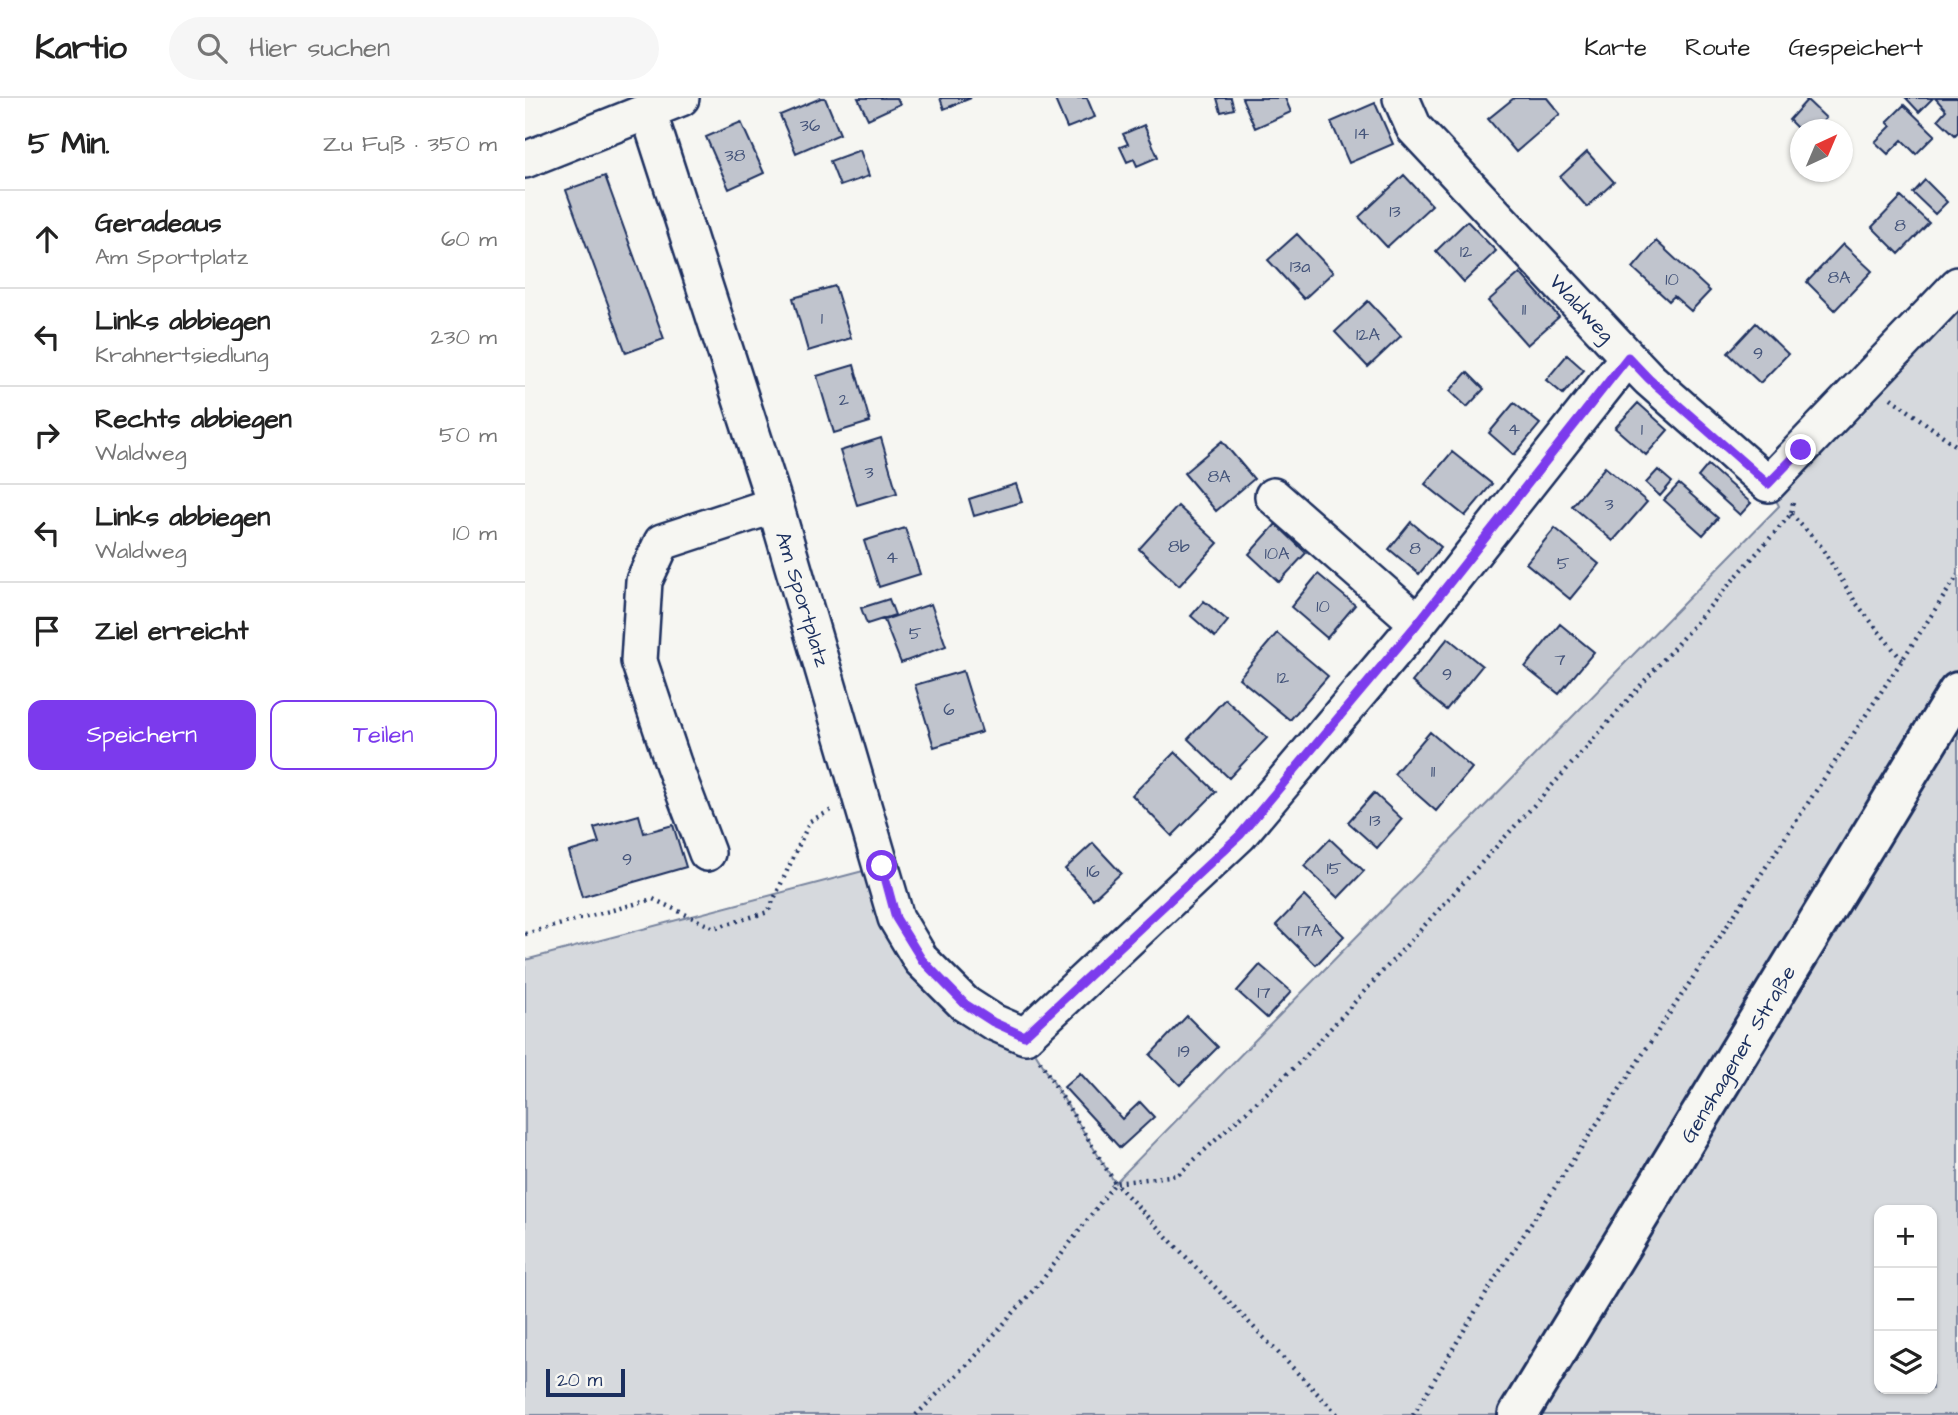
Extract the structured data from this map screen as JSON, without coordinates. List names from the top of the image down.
{
  "streets": {
    "main road": ["Genshagener Straße"],
    "street": ["Waldweg", "Am Sportplatz"]
  },
  "house_numbers": [
    "36",
    "14",
    "38",
    "13",
    "8",
    "12",
    "13a",
    "8A",
    "10",
    "11",
    "1",
    "12A",
    "9",
    "2",
    "4",
    "1",
    "3",
    "8A",
    "3",
    "8b",
    "8",
    "10A",
    "4",
    "5",
    "10",
    "5",
    "7",
    "9",
    "12",
    "6",
    "11",
    "13",
    "9",
    "15",
    "16",
    "17A",
    "17",
    "19"
  ],
  "scale_bar": "20 m",
  "north": "top right",
  "page": {
    "header": "Kartio",
    "search": "Hier suchen",
    "nav": ["Karte", "Route", "Gespeichert"],
    "heading": ["5 Min.", "Zu Fuß · 350 m"],
    "list": [
      ["Geradeaus", "Am Sportplatz", "60 m"],
      ["Links abbiegen", "Krahnertsiedlung", "230 m"],
      ["Rechts abbiegen", "Waldweg", "50 m"],
      ["Links abbiegen", "Waldweg", "10 m"],
      "Ziel erreicht"
    ],
    "buttons": ["Speichern", "Teilen"],
    "map_buttons": ["+", "−"],
    "scale": "20 m"
  }
}
